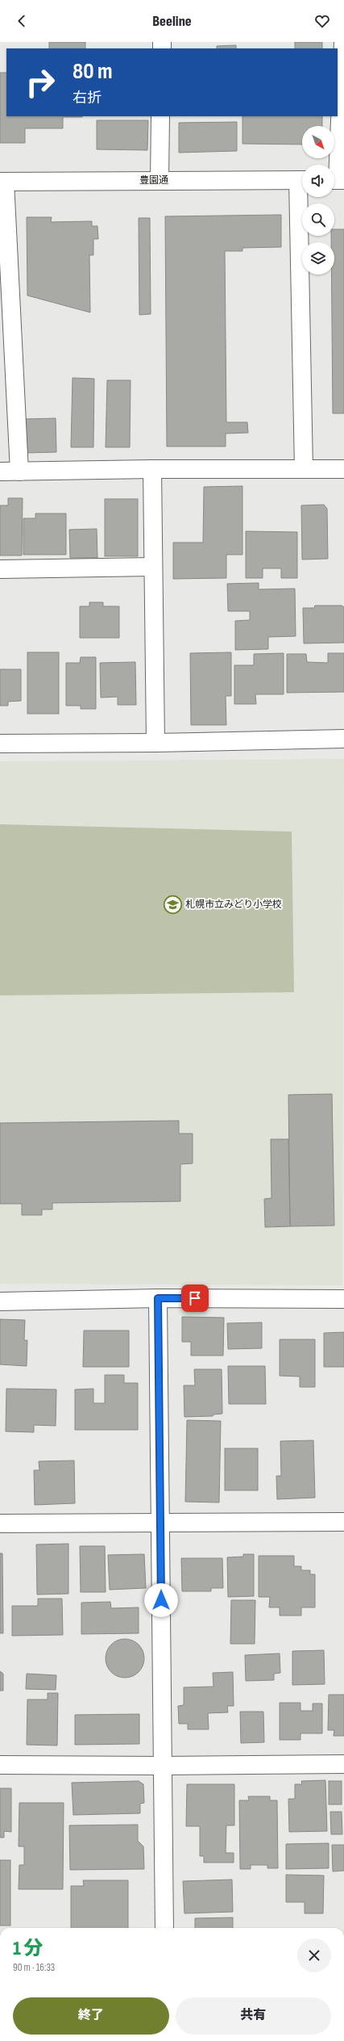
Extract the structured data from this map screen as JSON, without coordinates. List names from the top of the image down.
{
  "streets": {
    "street": ["豊園通"]
  },
  "places": {
    "school or university": ["札幌市立みどり小学校"]
  },
  "north": "bottom right",
  "page": {
    "header": "Beeline",
    "turn": ["80 m", "右折"],
    "heading": ["1 分", "90 m · 16:33"],
    "buttons": ["終了", "共有"]
  }
}
